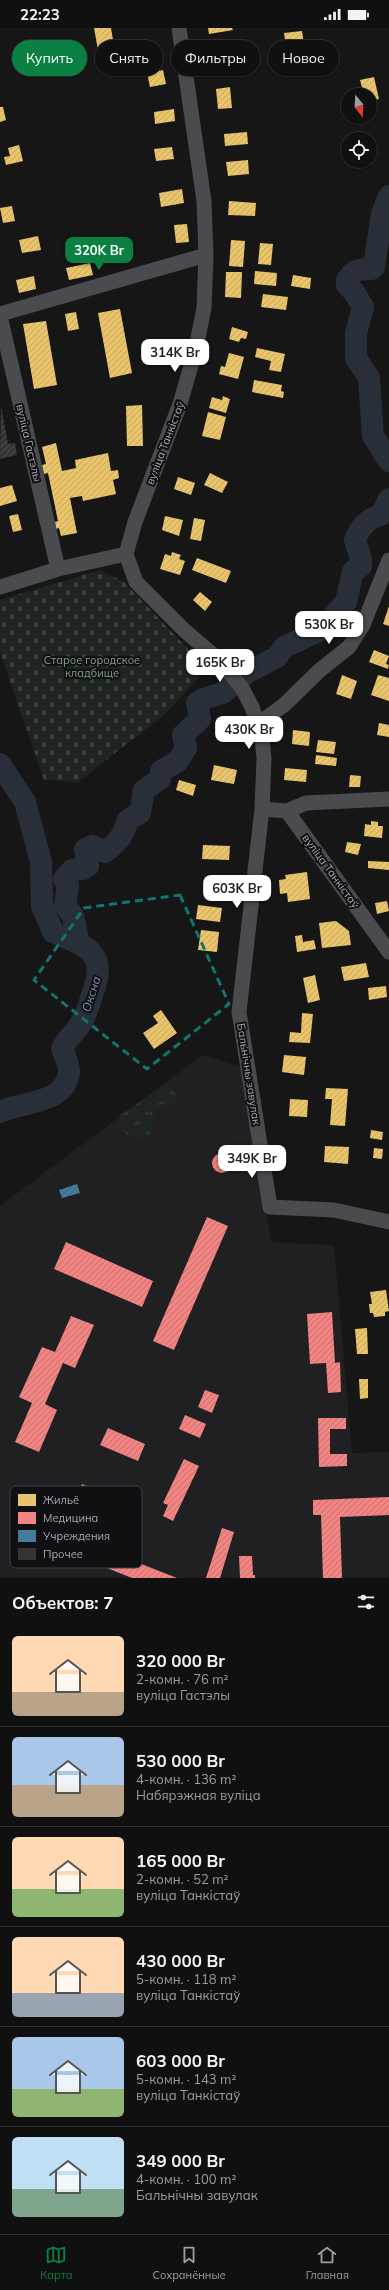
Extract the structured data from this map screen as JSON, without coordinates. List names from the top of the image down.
{
  "streets": {
    "street": ["вуліца Гастэлы", "вуліца Танкістаў", "Бальнічны завулак"]
  },
  "crossings": [
    ["вуліца Гастэлы", "вуліца Танкістаў"]
  ],
  "water": ["Оксна"],
  "parks": ["Старое городское кладбище"],
  "legend": [
    "Жильё",
    "Медицина",
    "Учреждения",
    "Прочее"
  ],
  "north": "bottom",
  "page": {
    "status": "22:23",
    "chip": [
      "Купить",
      "Снять",
      "Фильтры",
      "Новое"
    ],
    "price": [
      "320K Br",
      "314K Br",
      "530K Br",
      "165K Br",
      "430K Br",
      "603K Br",
      "349K Br"
    ],
    "heading": "Объектов: 7",
    "list": [
      {
        "name": "320 000 Br",
        "note": "2-комн. · 76 m² · вуліца Гастэлы"
      },
      {
        "name": "530 000 Br",
        "note": "4-комн. · 136 m² · Набярэжная вуліца"
      },
      {
        "name": "165 000 Br",
        "note": "2-комн. · 52 m² · вуліца Танкістаў"
      },
      {
        "name": "430 000 Br",
        "note": "5-комн. · 118 m² · вуліца Танкістаў"
      },
      {
        "name": "603 000 Br",
        "note": "5-комн. · 143 m² · вуліца Танкістаў"
      },
      {
        "name": "349 000 Br",
        "note": "4-комн. · 100 m² · Бальнічны завулак"
      }
    ],
    "tabs": ["Карта", "Сохранённые", "Главная"]
  }
}
